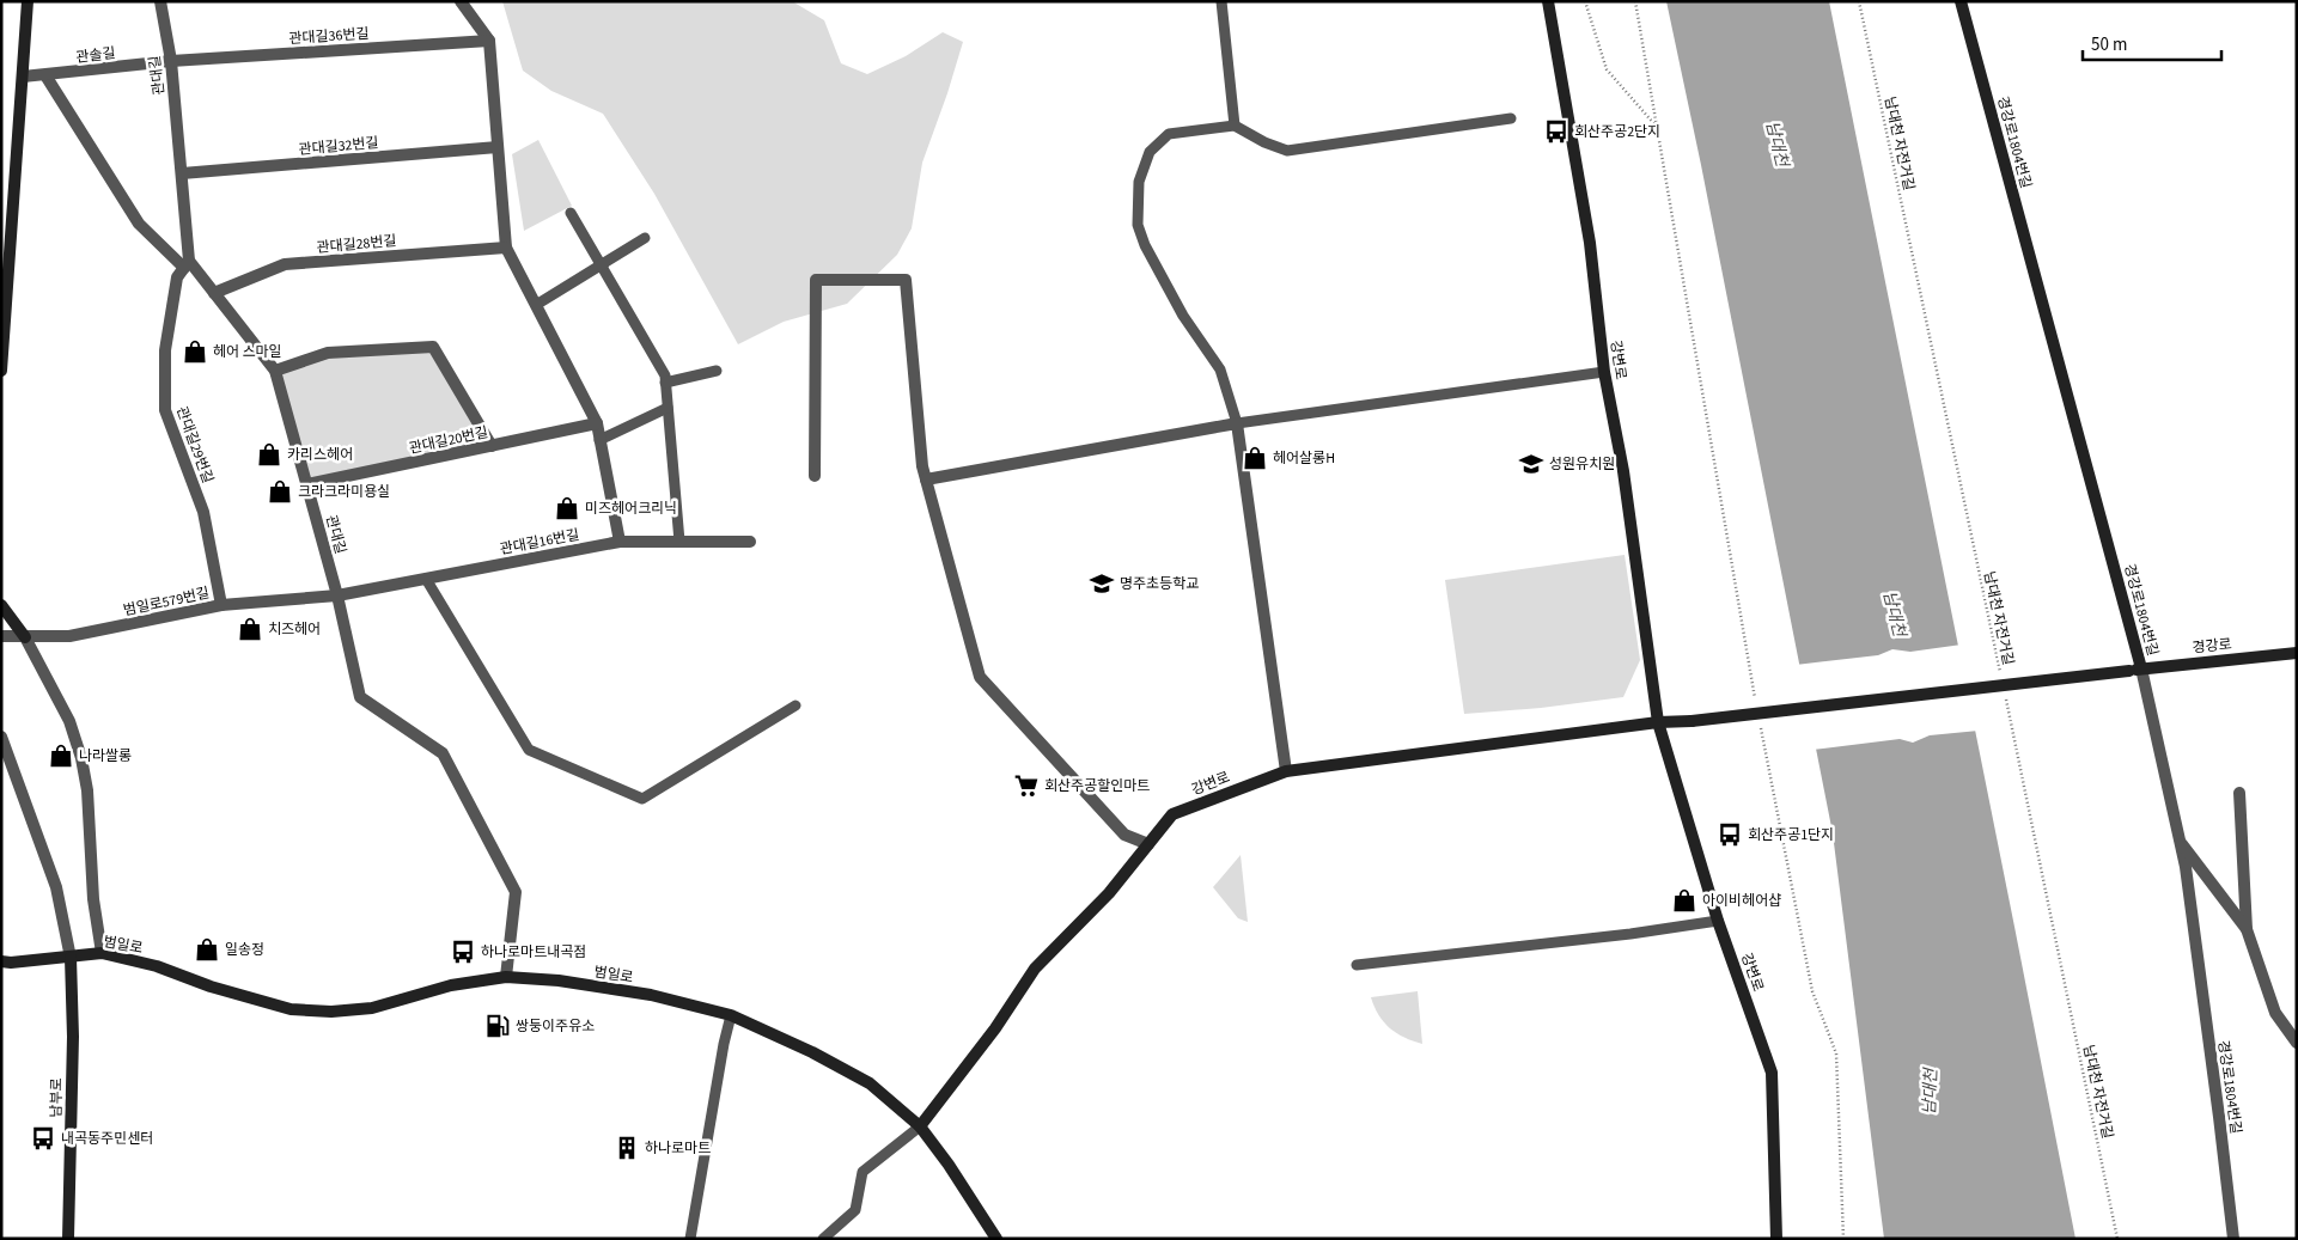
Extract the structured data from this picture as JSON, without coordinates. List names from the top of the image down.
{
  "streets": {
    "street": [
      "관대길36번길",
      "관솔길",
      "관대길",
      "경강로1804번길",
      "관대길32번길",
      "관대길28번길",
      "강변로",
      "관대길20번길",
      "관대길29번길",
      "관대길16번길",
      "범일로579번길",
      "경강로",
      "범일로",
      "남부로"
    ],
    "path": ["남대천 자전거길"]
  },
  "crossings": [
    ["관대길36번길", "관솔길"],
    ["관대길36번길", "관대길"],
    ["관솔길", "관대길"],
    ["관대길", "관대길32번길"],
    ["관대길", "관대길28번길"],
    ["관대길", "관대길20번길"],
    ["관대길", "관대길29번길"],
    ["관대길", "관대길16번길"],
    ["관대길", "범일로579번길"],
    ["관대길", "범일로"],
    ["경강로1804번길", "강변로"],
    ["경강로1804번길", "경강로"],
    ["강변로", "경강로"],
    ["강변로", "범일로"],
    ["관대길29번길", "범일로579번길"],
    ["관대길16번길", "범일로579번길"],
    ["범일로", "남부로"]
  ],
  "water": ["남대천"],
  "places": {
    "bus stop": [
      "회산주공2단지",
      "회산주공1단지",
      "하나로마트내곡점",
      "내곡동주민센터"
    ],
    "shop": [
      "헤어 스마일",
      "카리스헤어",
      "헤어살롱H",
      "크라크라미용실",
      "미즈헤어크리닉",
      "치즈헤어",
      "나라쌀롱",
      "아이비헤어샵",
      "일송정"
    ],
    "school or university": ["성원유치원", "명주초등학교"],
    "supermarket": ["회산주공할인마트"],
    "fuel station": ["쌍둥이주유소"],
    "building": ["하나로마트"]
  },
  "scale_bar": "50 m"
}
